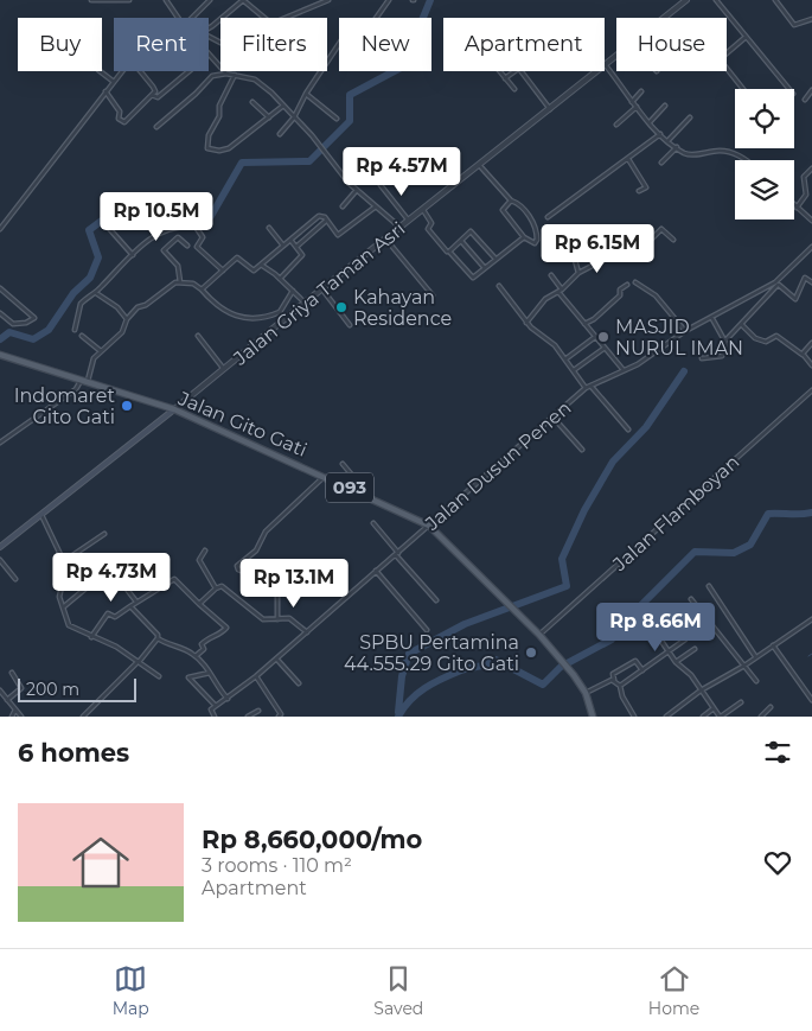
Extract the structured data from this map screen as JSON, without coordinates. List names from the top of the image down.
{
  "streets": {
    "main road": ["Jalan Gito Gati", "093"],
    "street": ["Jalan Griya Taman Asri", "Jalan Dusun Penen", "Jalan Flamboyan"]
  },
  "crossings": [
    ["Jalan Griya Taman Asri", "Jalan Gito Gati"],
    ["Jalan Gito Gati", "Jalan Dusun Penen"],
    ["Jalan Gito Gati", "Jalan Flamboyan"]
  ],
  "places": [
    "Kahayan Residence",
    "MASJID NURUL IMAN",
    "Indomaret Gito Gati",
    "SPBU Pertamina 44.555.29 Gito Gati"
  ],
  "scale_bar": "200 m",
  "page": {
    "chip": [
      "Buy",
      "Rent",
      "Filters",
      "New",
      "Apartment",
      "House"
    ],
    "price": [
      "Rp 4.57M",
      "Rp 10.5M",
      "Rp 6.15M",
      "Rp 4.73M",
      "Rp 13.1M",
      "Rp 8.66M"
    ],
    "scale": "200 m",
    "heading": "6 homes",
    "list": [
      {
        "name": "Rp 8,660,000/mo",
        "note": "3 rooms · 110 m² · Apartment"
      }
    ],
    "tabs": ["Map", "Saved", "Home"]
  }
}
